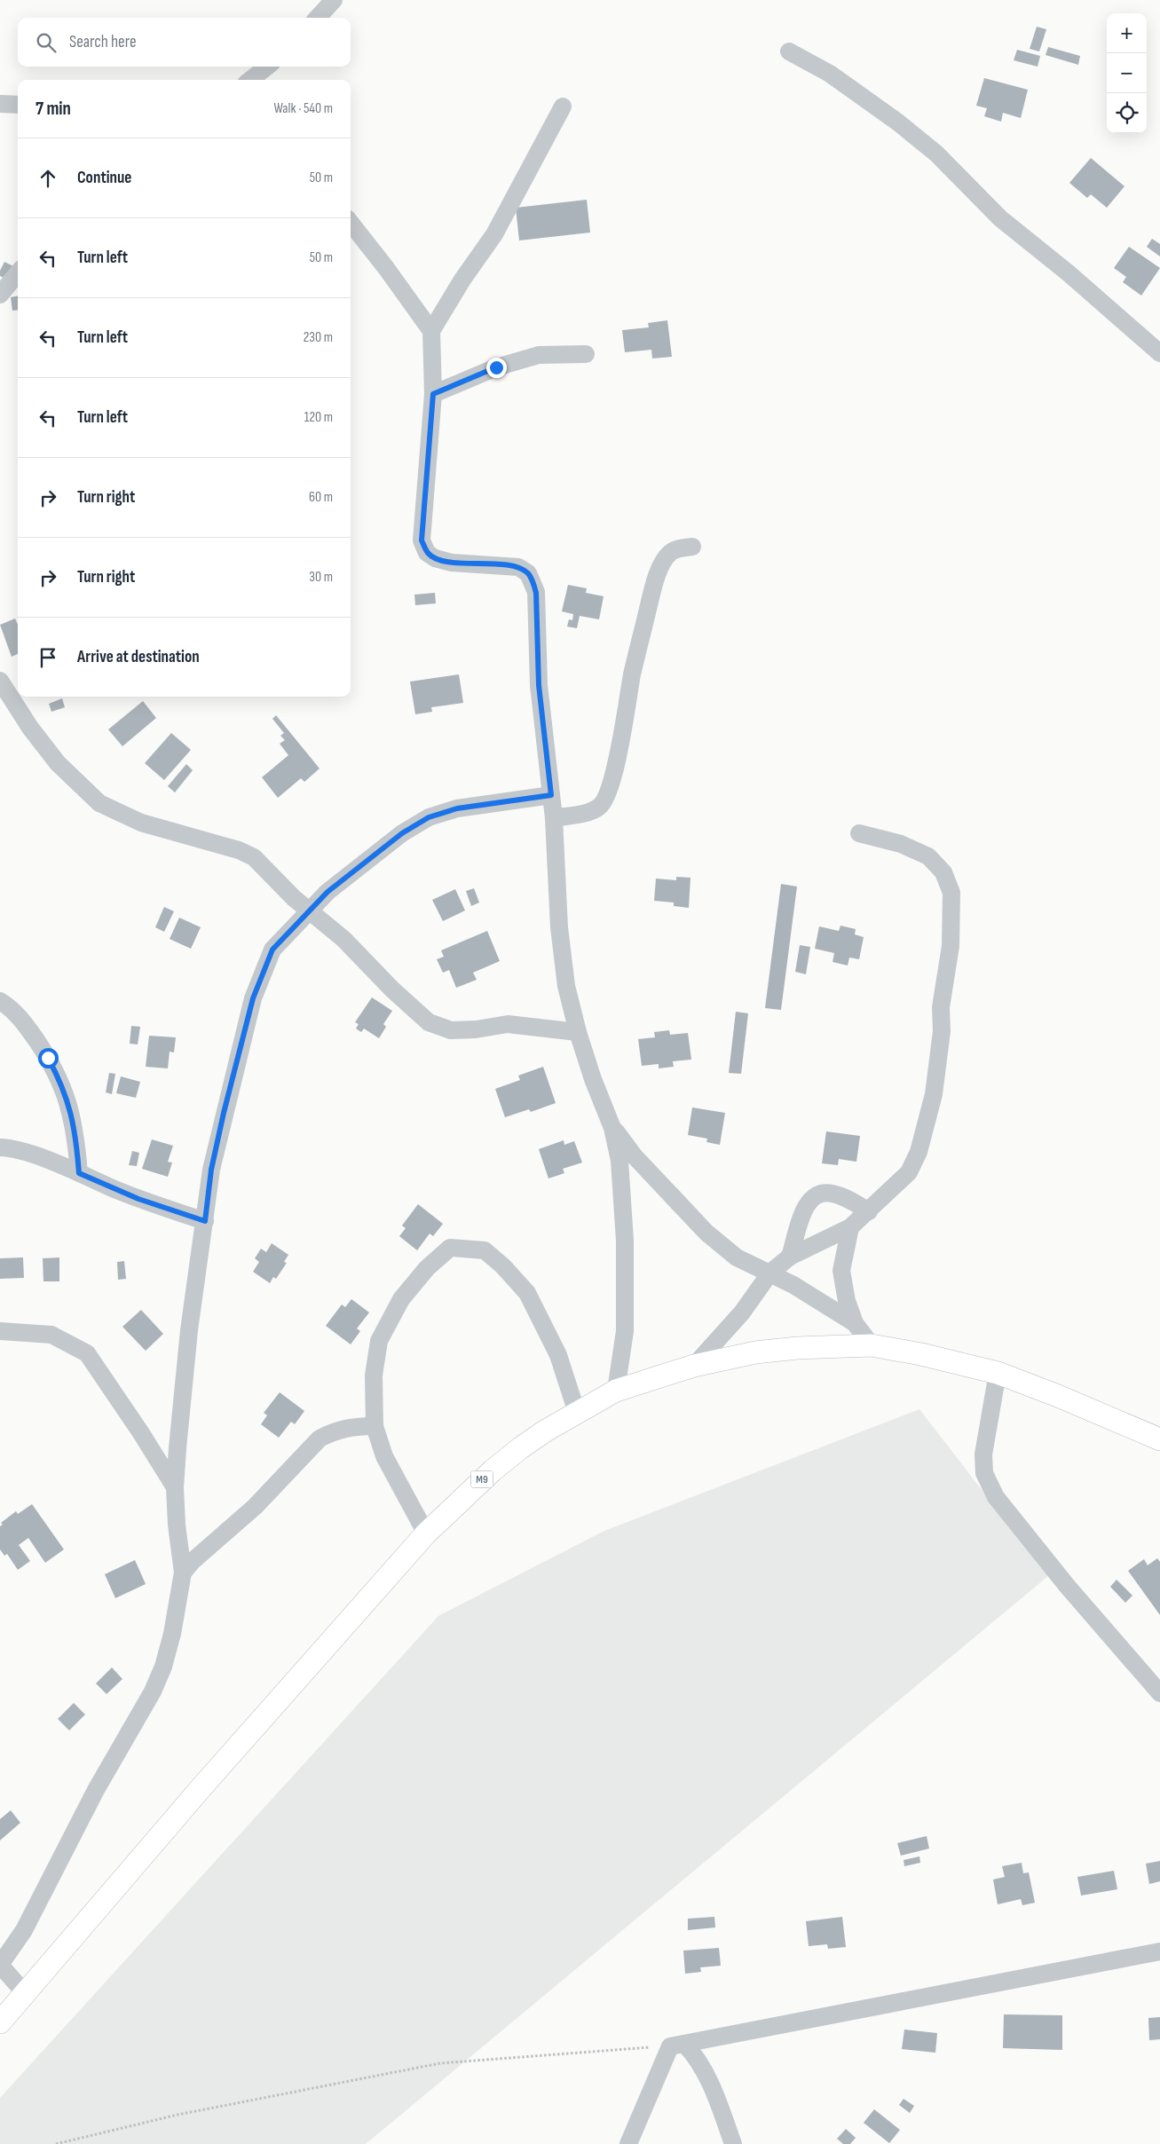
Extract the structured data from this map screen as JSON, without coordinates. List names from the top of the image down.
{
  "streets": {
    "main road": ["M9"]
  },
  "page": {
    "map_buttons": ["+", "−"],
    "search": "Search here",
    "heading": ["7 min", "Walk · 540 m"],
    "list": [
      ["Continue", "50 m"],
      ["Turn left", "50 m"],
      ["Turn left", "230 m"],
      ["Turn left", "120 m"],
      ["Turn right", "60 m"],
      ["Turn right", "30 m"],
      "Arrive at destination"
    ]
  }
}
